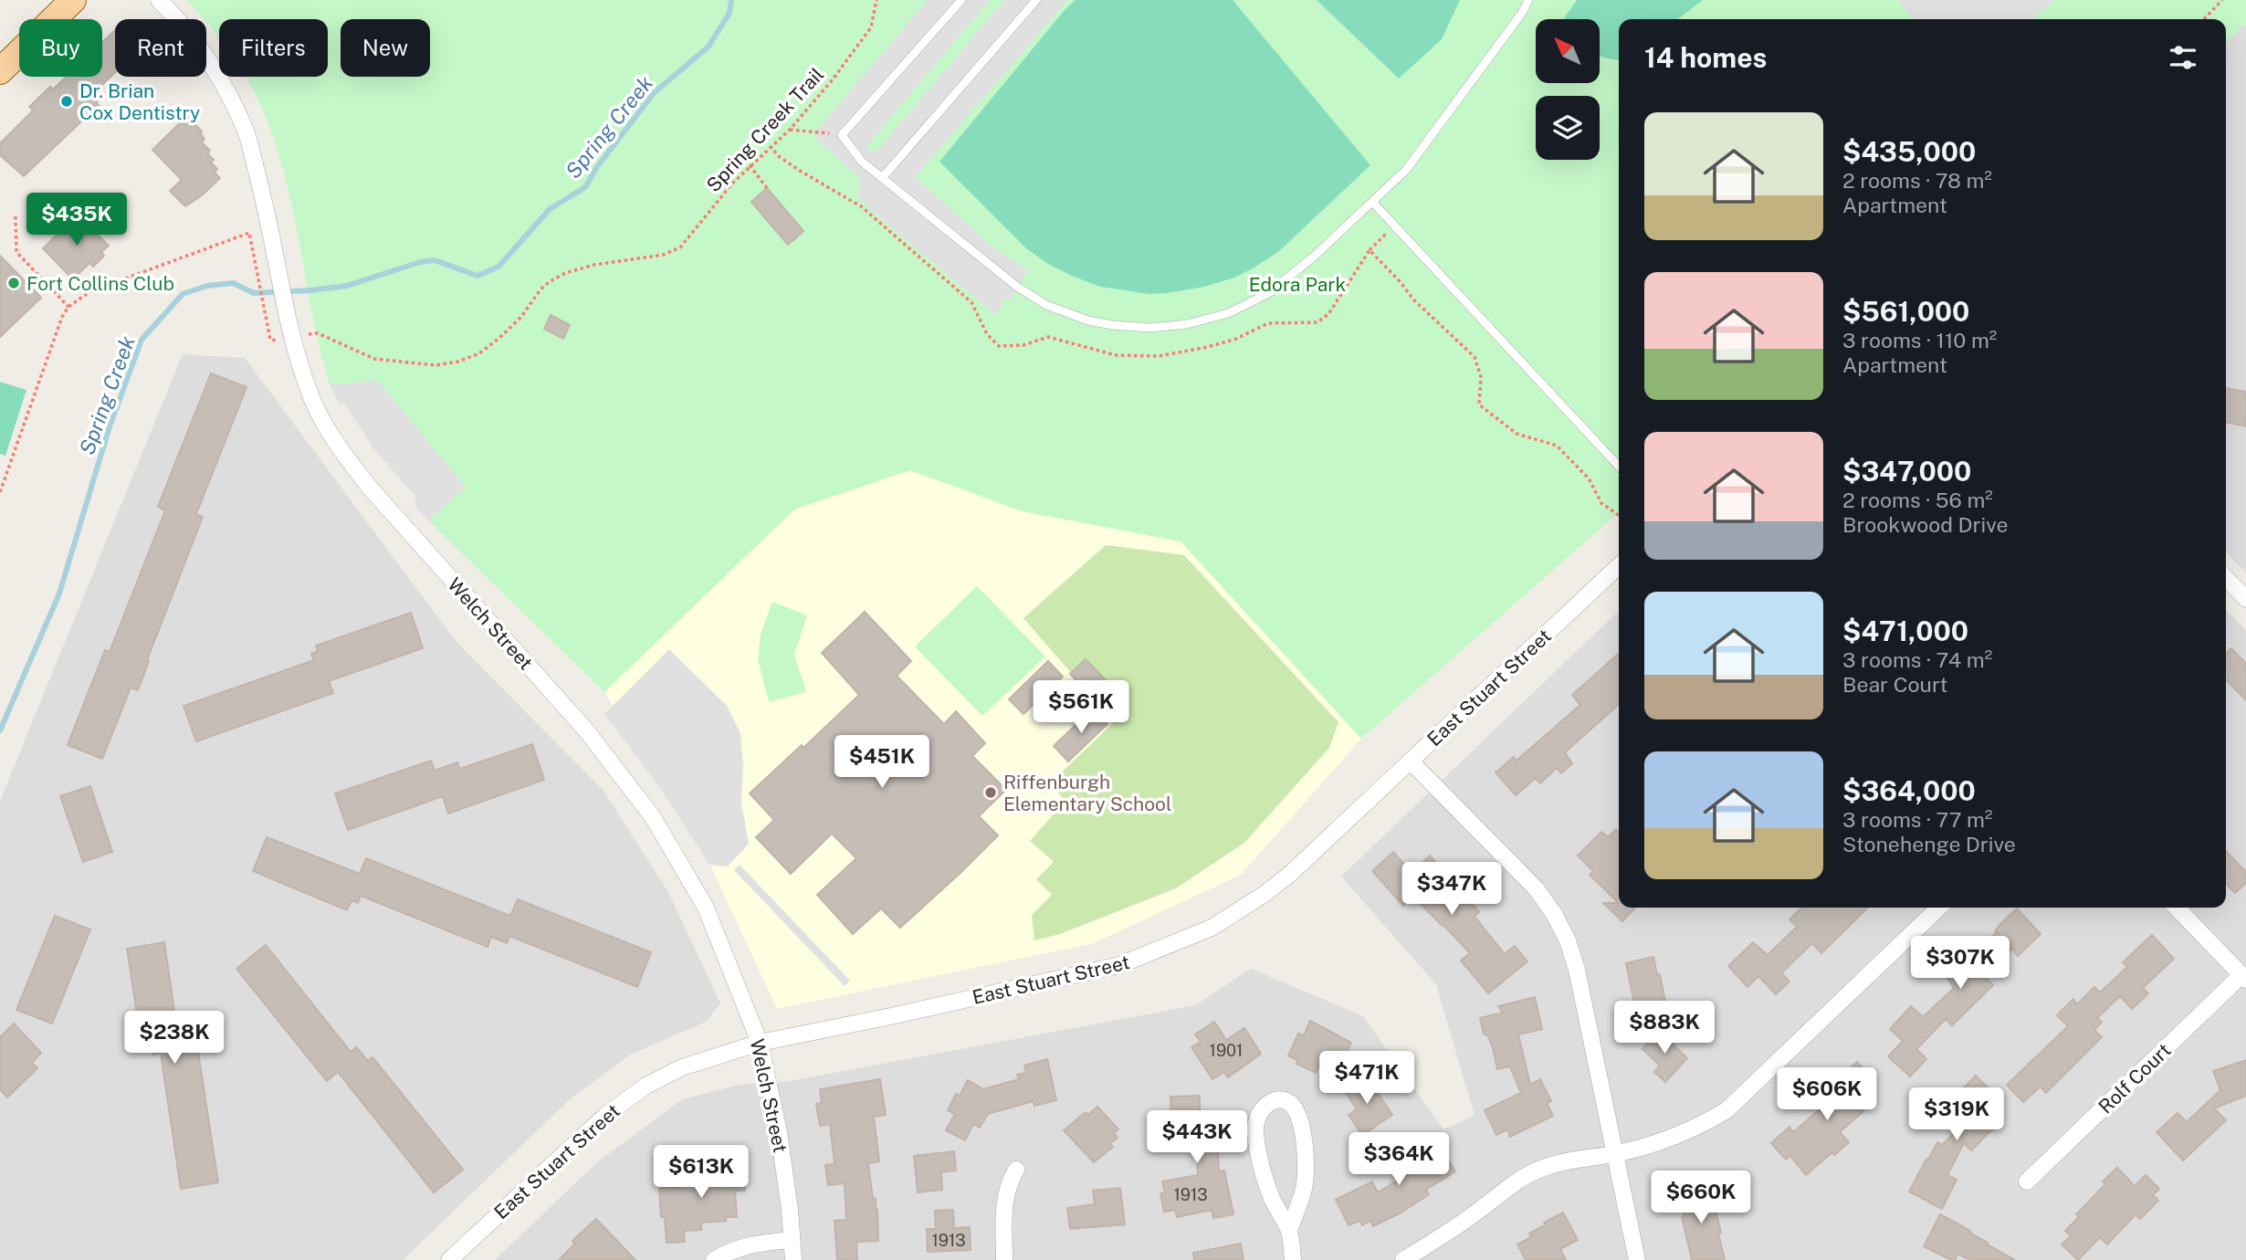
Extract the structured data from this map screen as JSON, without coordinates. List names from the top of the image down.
{
  "streets": {
    "street": ["Welch Street", "East Stuart Street", "Rolf Court"],
    "path": ["Spring Creek Trail"]
  },
  "crossings": [
    ["Welch Street", "East Stuart Street"]
  ],
  "water": ["Spring Creek"],
  "parks": ["Edora Park"],
  "places": ["Dr. Brian Cox Dentistry", "Fort Collins Club", "Riffenburgh Elementary School"],
  "house_numbers": ["1901", "1913", "1913"],
  "north": "top left",
  "page": {
    "chip": [
      "Buy",
      "Rent",
      "Filters",
      "New"
    ],
    "heading": "14 homes",
    "list": [
      {
        "name": "$435,000",
        "note": "2 rooms · 78 m² · Apartment"
      },
      {
        "name": "$561,000",
        "note": "3 rooms · 110 m² · Apartment"
      },
      {
        "name": "$347,000",
        "note": "2 rooms · 56 m² · Brookwood Drive"
      },
      {
        "name": "$471,000",
        "note": "3 rooms · 74 m² · Bear Court"
      },
      {
        "name": "$364,000",
        "note": "3 rooms · 77 m² · Stonehenge Drive"
      }
    ],
    "price": [
      "$435K",
      "$561K",
      "$451K",
      "$347K",
      "$307K",
      "$883K",
      "$238K",
      "$471K",
      "$606K",
      "$319K",
      "$443K",
      "$364K",
      "$613K",
      "$660K"
    ]
  }
}
